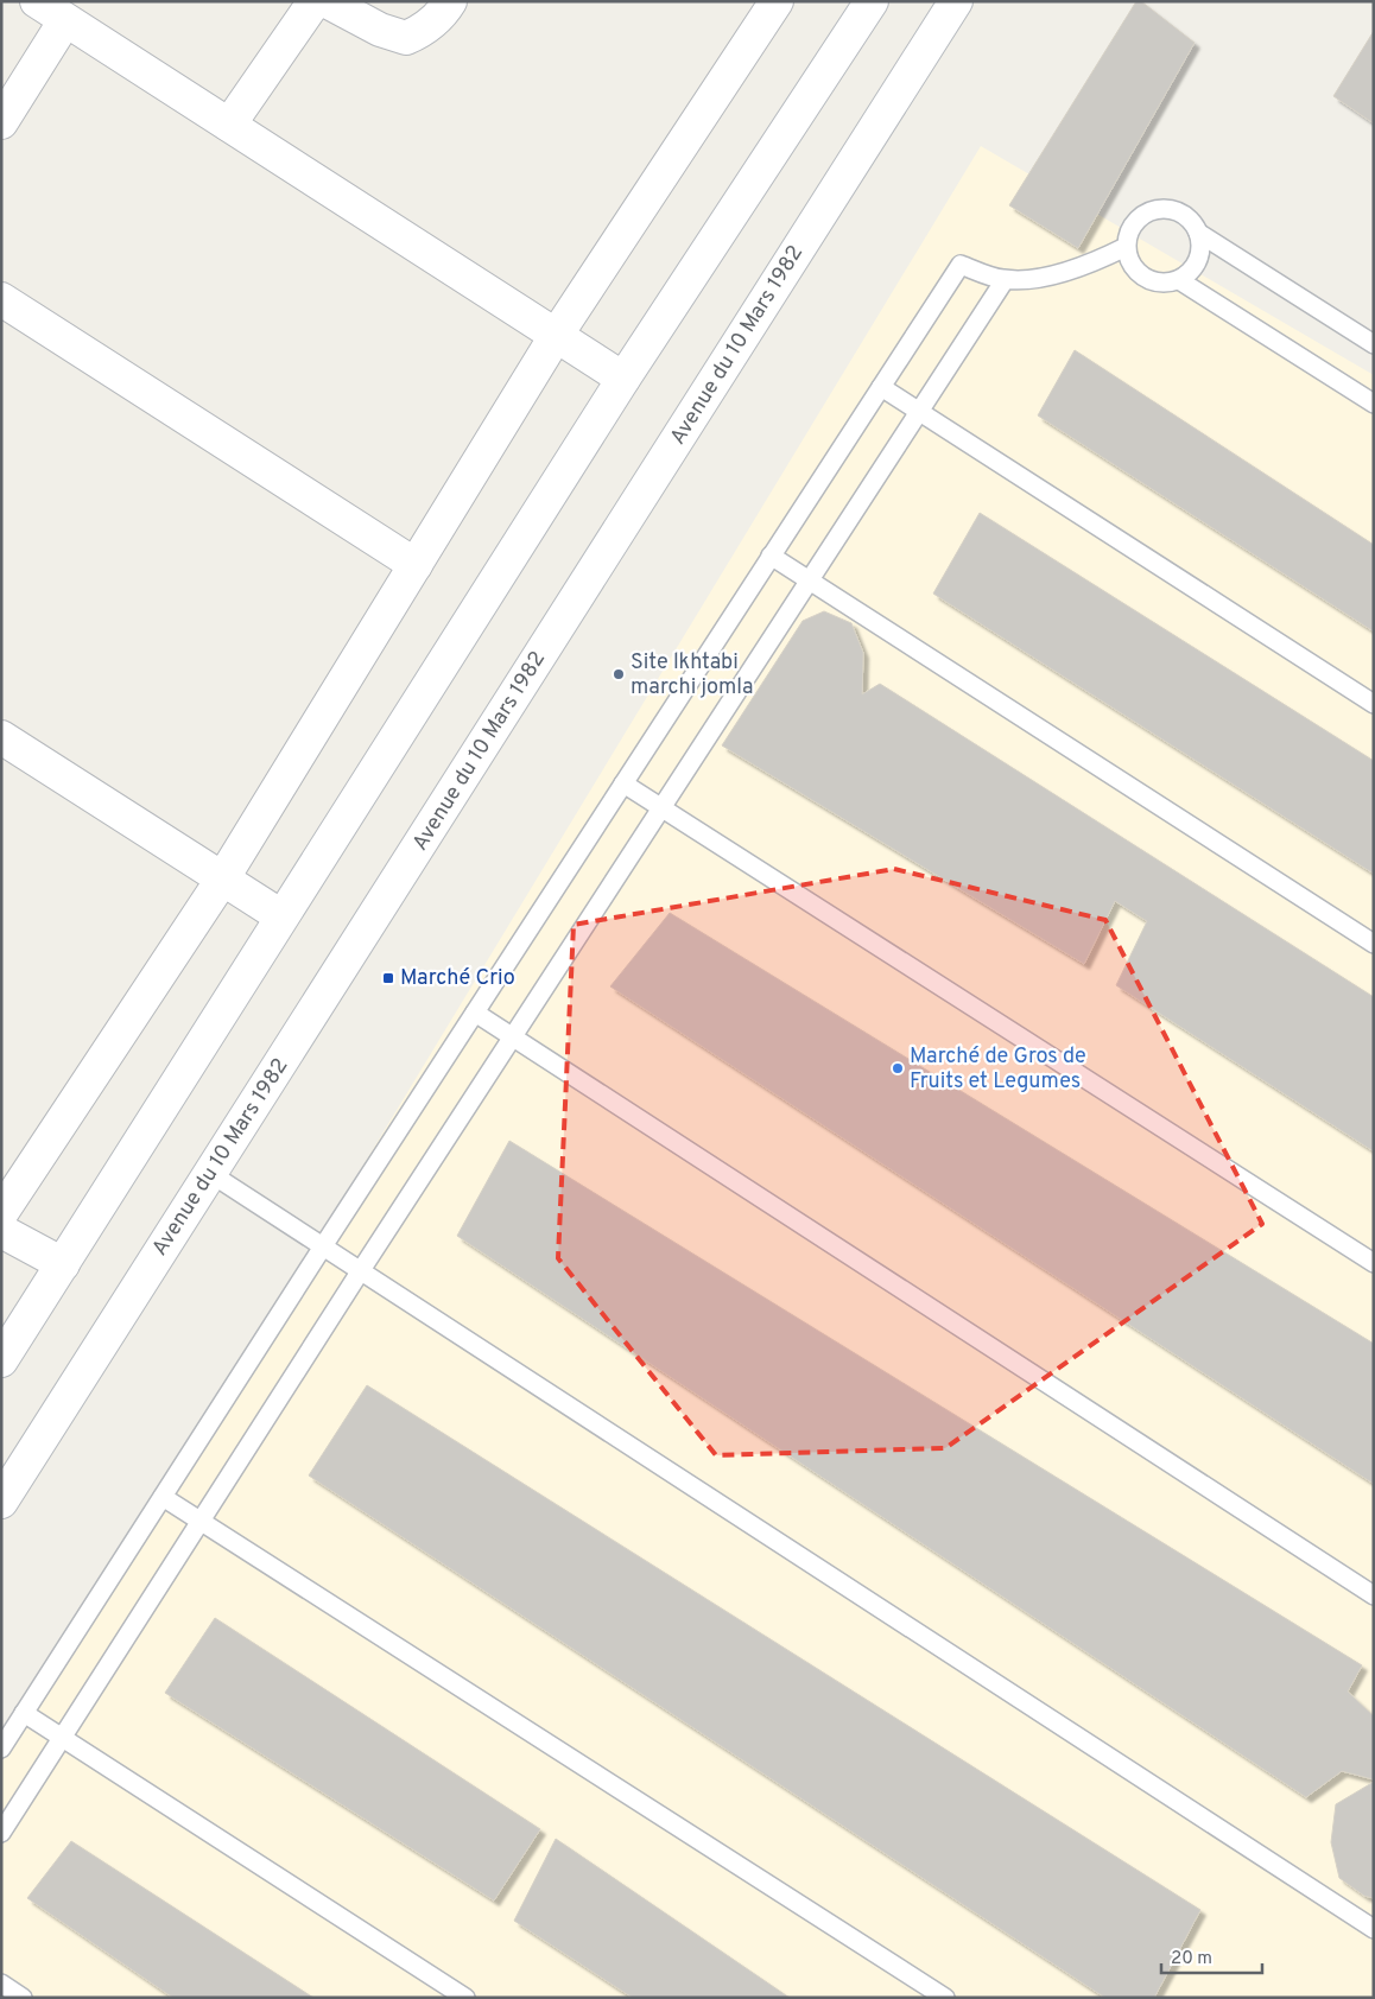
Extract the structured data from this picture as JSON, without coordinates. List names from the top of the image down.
{
  "streets": {
    "street": ["Avenue du 10 Mars 1982"]
  },
  "places": {
    "other": ["Site lkhtabi marchi jomla", "Marché de Gros de Fruits et Legumes"],
    "transit": ["Marché Crio"]
  },
  "scale_bar": "20 m"
}
